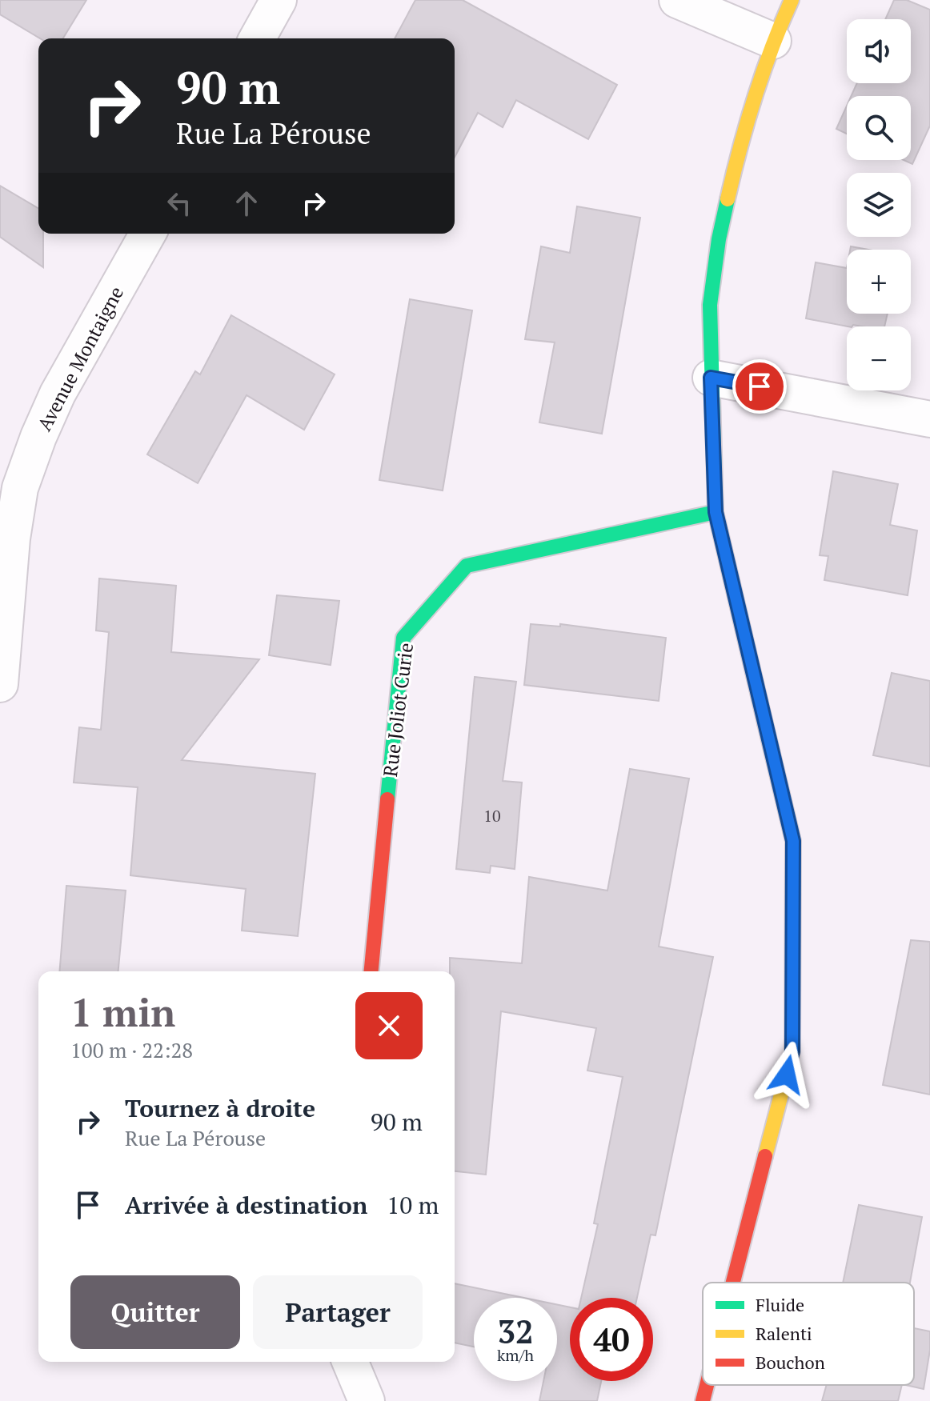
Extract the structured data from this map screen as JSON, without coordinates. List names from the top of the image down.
{
  "streets": {
    "street": ["Avenue Montaigne", "Rue Joliot Curie"]
  },
  "house_numbers": ["10"],
  "legend": ["Fluide", "Ralenti", "Bouchon"],
  "page": {
    "map_buttons": ["+", "−"],
    "turn": ["90 m", "Rue La Pérouse"],
    "heading": ["1 min", "100 m · 22:28"],
    "list": [
      {
        "name": "Tournez à droite",
        "note": "Rue La Pérouse",
        "value": "90 m"
      },
      {
        "name": "Arrivée à destination",
        "value": "10 m"
      }
    ],
    "buttons": ["Quitter", "Partager"],
    "speed": "32 km/h",
    "limit": "40"
  }
}
